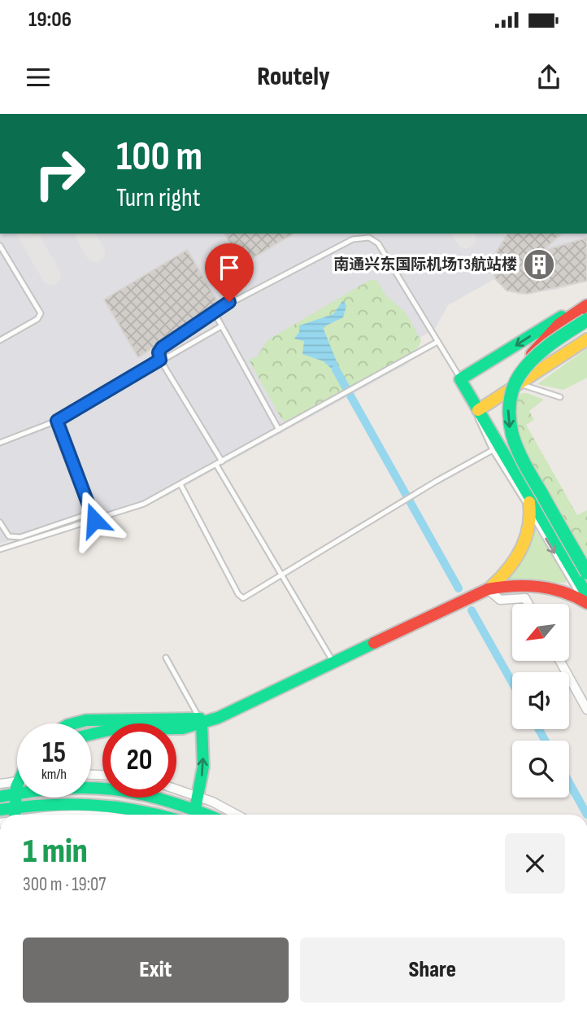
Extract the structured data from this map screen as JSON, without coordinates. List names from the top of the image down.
{
  "places": {
    "building": ["南通兴东国际机场T3航站楼"]
  },
  "north": "bottom left",
  "page": {
    "status": "19:06",
    "header": "Routely",
    "turn": ["100 m", "Turn right"],
    "speed": "15 km/h",
    "limit": "20",
    "heading": ["1 min", "300 m · 19:07"],
    "buttons": ["Exit", "Share"]
  }
}
